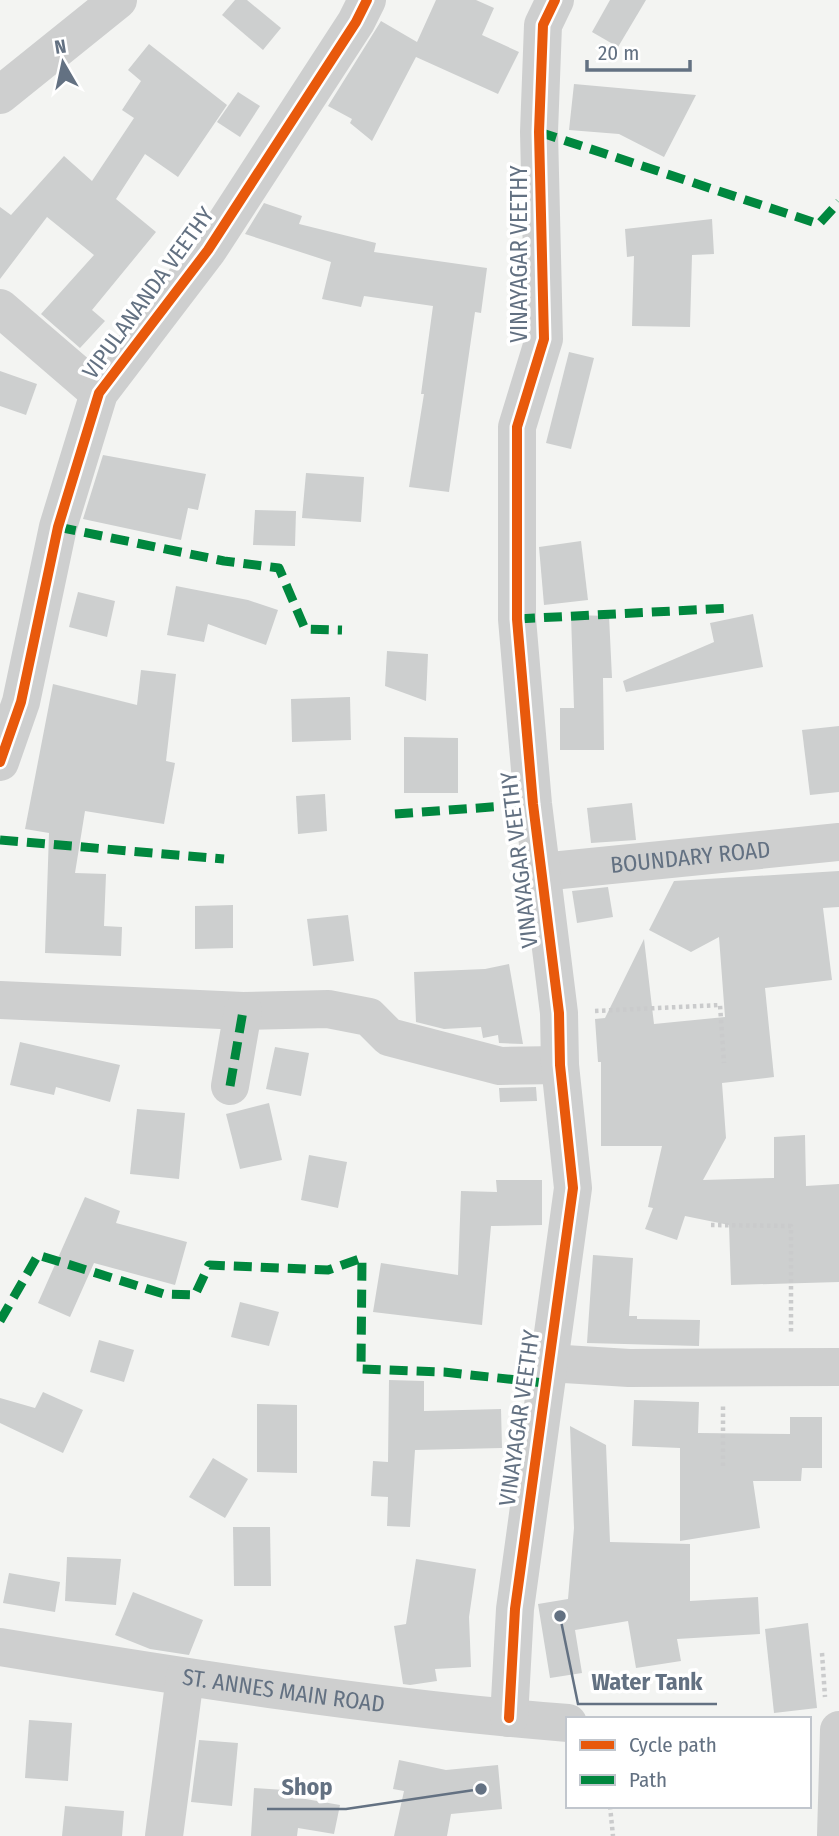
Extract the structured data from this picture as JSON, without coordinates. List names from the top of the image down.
{
  "streets": {
    "street": [
      "VINAYAGAR VEETHY",
      "VIPULANANDA VEETHY",
      "BOUNDARY ROAD",
      "ST. ANNES MAIN ROAD"
    ]
  },
  "crossings": [
    ["VINAYAGAR VEETHY", "BOUNDARY ROAD"],
    ["VINAYAGAR VEETHY", "ST. ANNES MAIN ROAD"]
  ],
  "places": ["Water Tank", "Shop"],
  "legend": ["Cycle path", "Path"],
  "scale_bar": "20 m",
  "north": "top"
}
